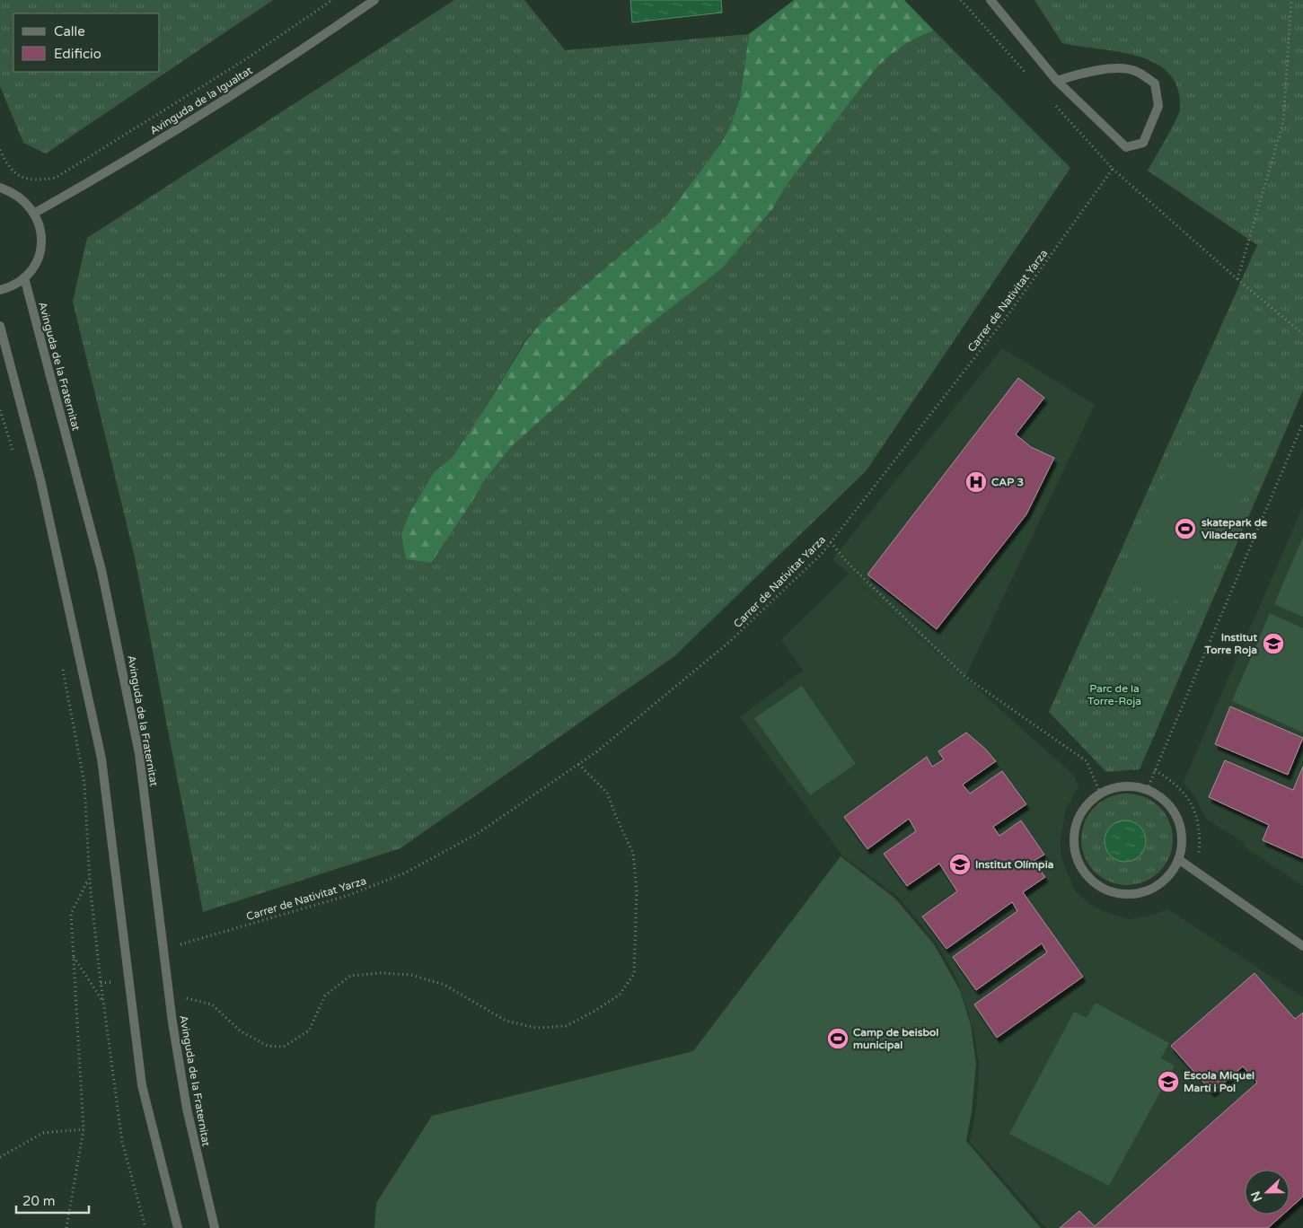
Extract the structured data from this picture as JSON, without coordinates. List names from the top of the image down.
{
  "streets": {
    "street": ["Avinguda de la Igualtat", "Avinguda de la Fraternitat"],
    "path": ["Carrer de Nativitat Yarza"]
  },
  "crossings": [
    ["Carrer de Nativitat Yarza", "Avinguda de la Fraternitat"]
  ],
  "parks": ["Parc de la Torre-Roja"],
  "places": {
    "hospital": ["CAP 3"],
    "sports": ["skatepark de Viladecans", "Camp de beisbol municipal"],
    "school or university": ["Institut Torre Roja", "Institut Olímpia", "Escola Miquel Martí i Pol"]
  },
  "legend": ["Calle", "Edificio"],
  "scale_bar": "20 m",
  "north": "left"
}
